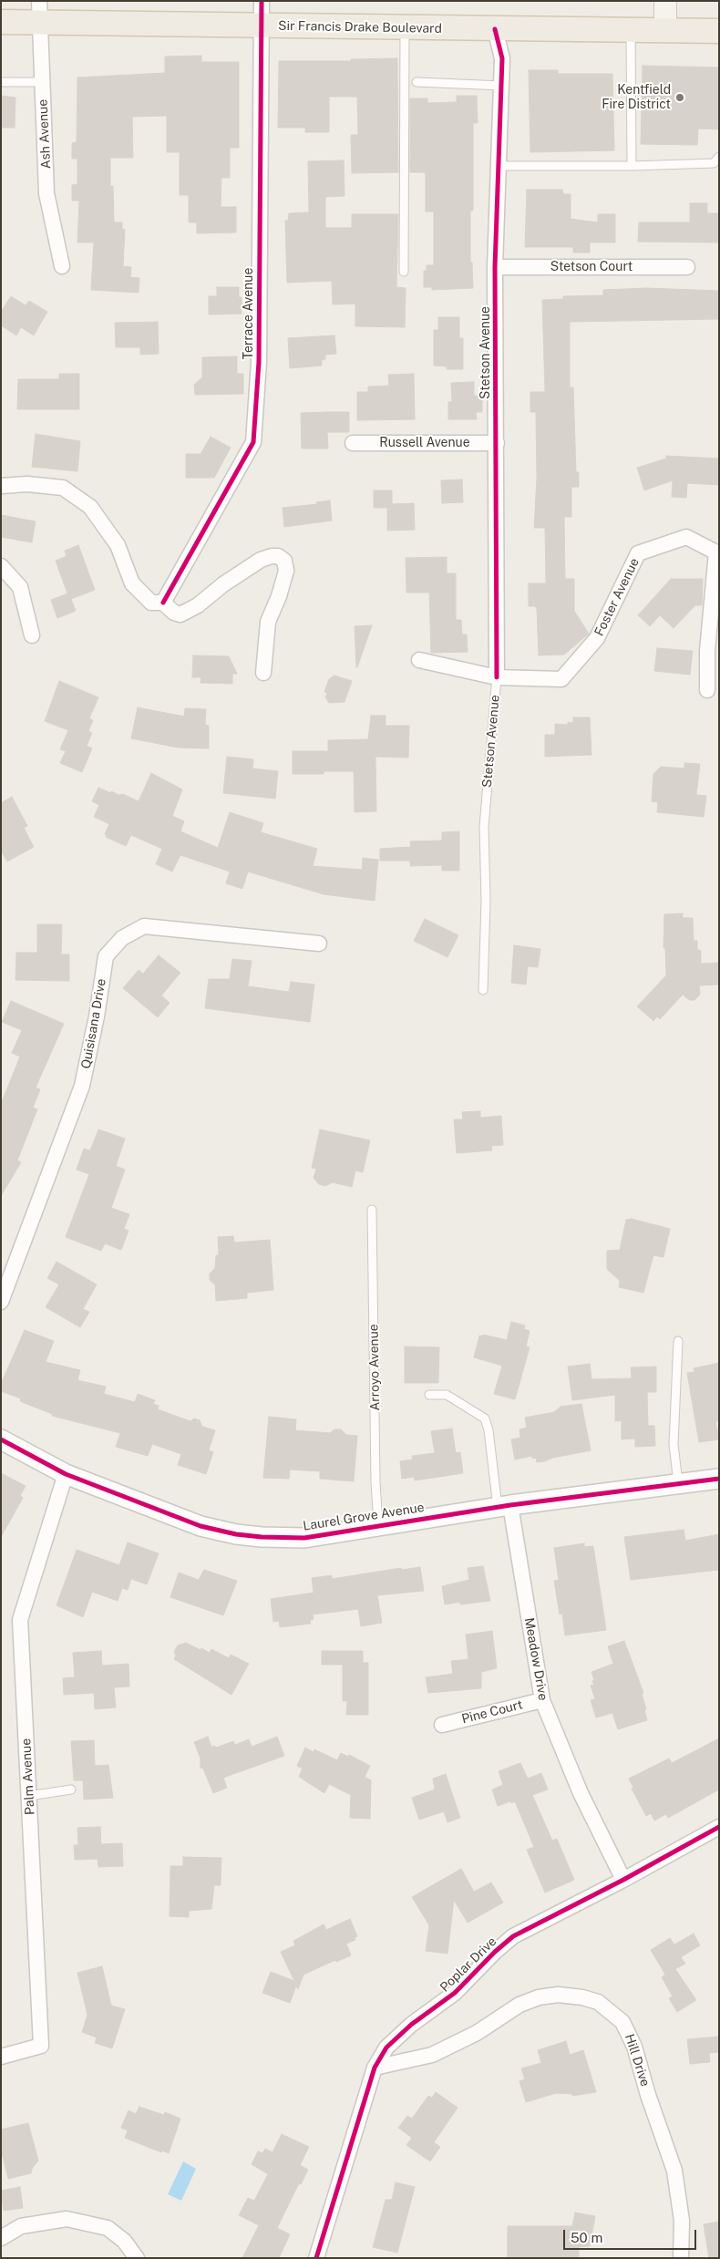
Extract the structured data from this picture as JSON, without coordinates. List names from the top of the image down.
{
  "streets": {
    "main road": ["Sir Francis Drake Boulevard"],
    "street": [
      "Ash Avenue",
      "Stetson Court",
      "Terrace Avenue",
      "Stetson Avenue",
      "Russell Avenue",
      "Foster Avenue",
      "Quisisana Drive",
      "Laurel Grove Avenue",
      "Meadow Drive",
      "Pine Court",
      "Palm Avenue",
      "Poplar Drive",
      "Hill Drive"
    ],
    "lane": ["Arroyo Avenue"]
  },
  "crossings": [
    ["Sir Francis Drake Boulevard", "Ash Avenue"],
    ["Sir Francis Drake Boulevard", "Terrace Avenue"],
    ["Sir Francis Drake Boulevard", "Stetson Avenue"],
    ["Stetson Court", "Stetson Avenue"],
    ["Stetson Avenue", "Russell Avenue"],
    ["Stetson Avenue", "Foster Avenue"],
    ["Arroyo Avenue", "Laurel Grove Avenue"],
    ["Laurel Grove Avenue", "Meadow Drive"],
    ["Laurel Grove Avenue", "Palm Avenue"],
    ["Meadow Drive", "Pine Court"],
    ["Meadow Drive", "Poplar Drive"],
    ["Poplar Drive", "Hill Drive"]
  ],
  "places": ["Kentfield Fire District"],
  "scale_bar": "50 m"
}
